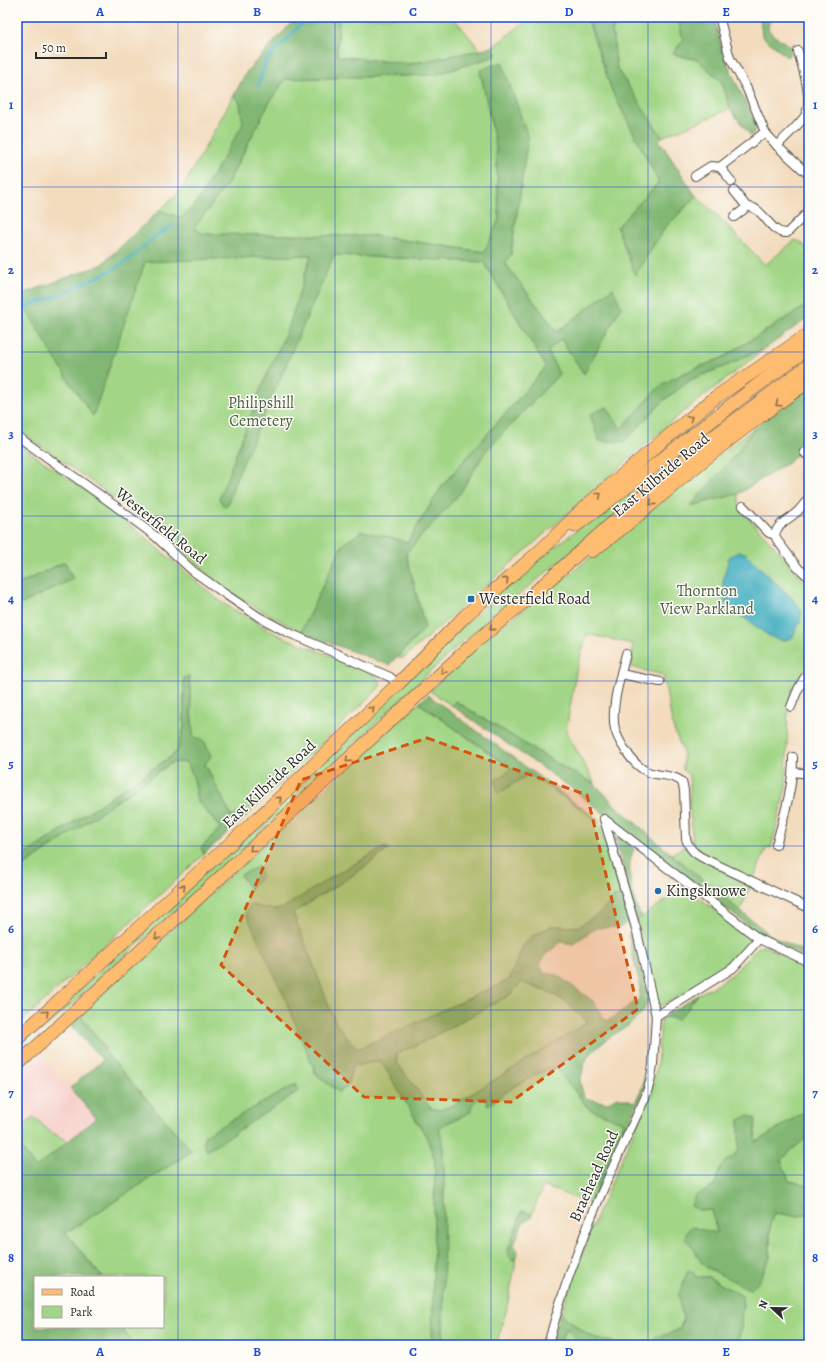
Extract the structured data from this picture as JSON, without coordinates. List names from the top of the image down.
{
  "streets": {
    "main road": ["East Kilbride Road"],
    "street": ["Westerfield Road", "Braehead Road"]
  },
  "crossings": [
    ["East Kilbride Road", "Westerfield Road"]
  ],
  "parks": ["Philipshill Cemetery", "Thornton View Parkland"],
  "places": {
    "transit": ["Westerfield Road"],
    "other": ["Kingsknowe"]
  },
  "legend": ["Road", "Park"],
  "scale_bar": "50 m",
  "north": "left",
  "grid": {
    "columns": [
      "A",
      "B",
      "C",
      "D",
      "E"
    ],
    "rows": [
      "1",
      "2",
      "3",
      "4",
      "5",
      "6",
      "7",
      "8"
    ]
  }
}
